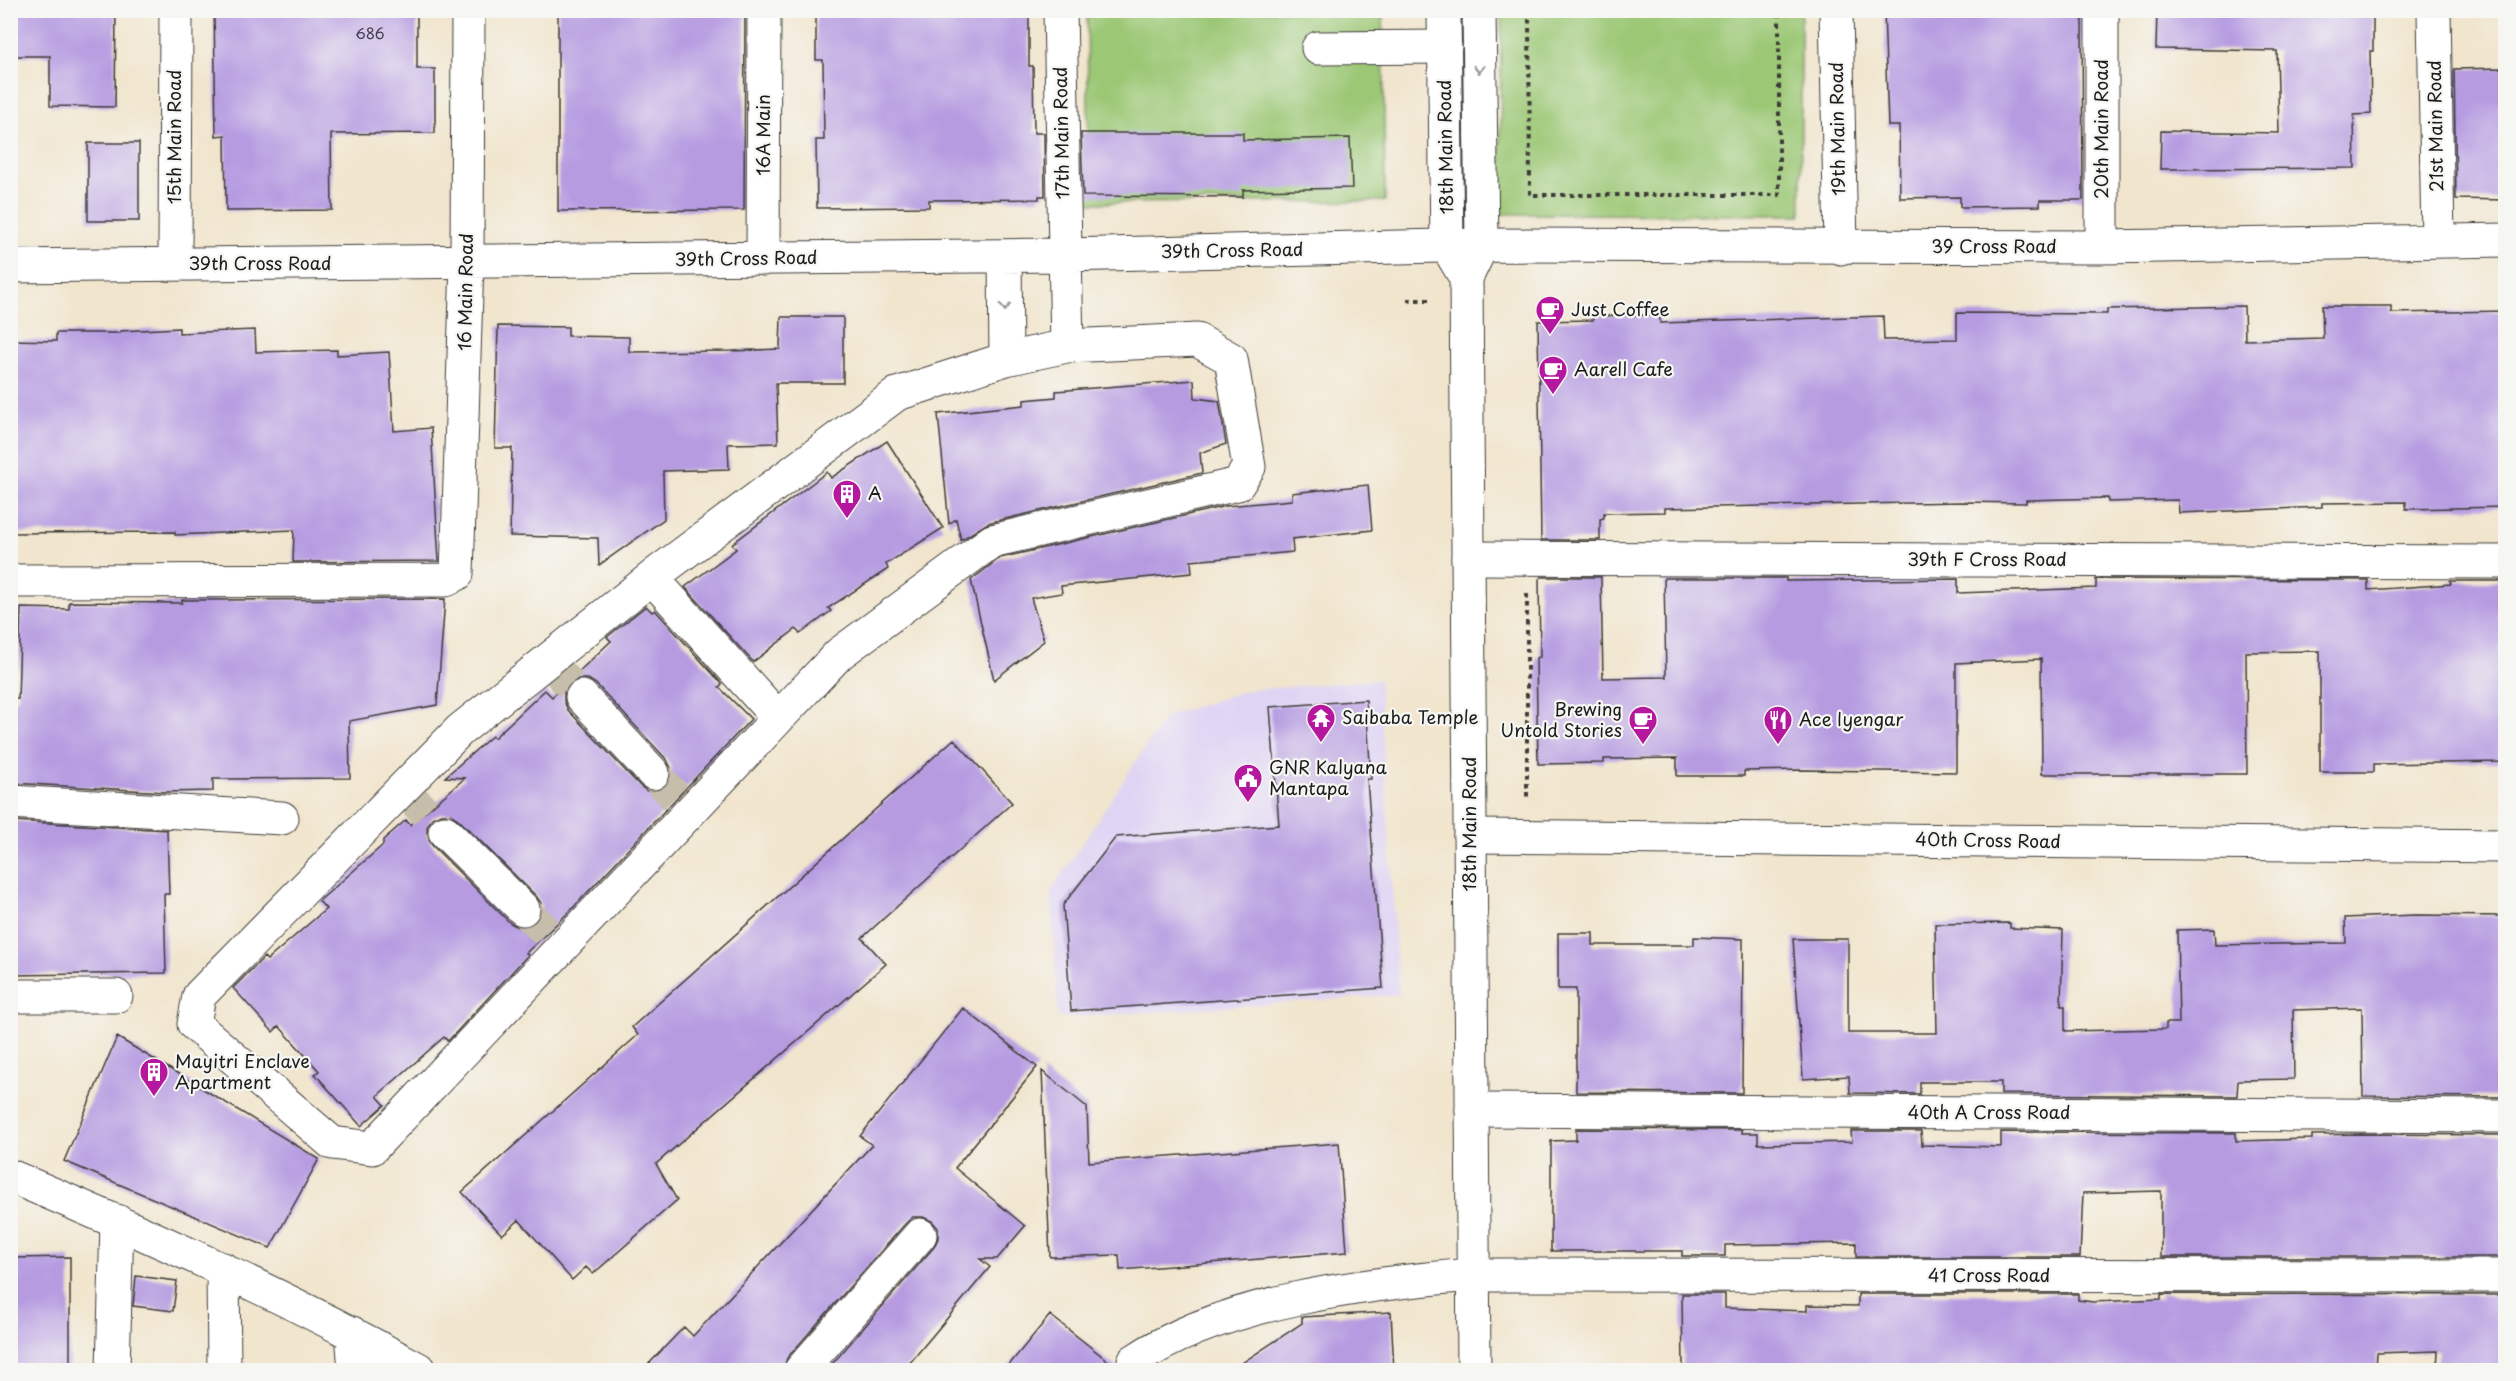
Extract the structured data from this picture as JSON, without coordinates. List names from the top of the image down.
{
  "streets": {
    "street": [
      "21st Main Road",
      "19th Main Road",
      "20th Main Road",
      "17th Main Road",
      "16A Main",
      "15th Main Road",
      "18th Main Road",
      "39 Cross Road",
      "39th Cross Road",
      "16 Main Road",
      "39th F Cross Road",
      "40th Cross Road",
      "40th A Cross Road",
      "41 Cross Road"
    ]
  },
  "crossings": [
    ["21st Main Road", "39 Cross Road"],
    ["19th Main Road", "39 Cross Road"],
    ["20th Main Road", "39 Cross Road"],
    ["17th Main Road", "39th Cross Road"],
    ["16A Main", "39th Cross Road"],
    ["15th Main Road", "39th Cross Road"],
    ["18th Main Road", "39 Cross Road"],
    ["18th Main Road", "39th Cross Road"],
    ["18th Main Road", "39th F Cross Road"],
    ["18th Main Road", "40th Cross Road"],
    ["18th Main Road", "40th A Cross Road"],
    ["18th Main Road", "41 Cross Road"],
    ["39 Cross Road", "39th Cross Road"],
    ["39th Cross Road", "16 Main Road"]
  ],
  "places": {
    "cafe": ["Just Coffee", "Aarell Cafe", "Brewing Untold Stories"],
    "building": ["A", "Mayitri Enclave Apartment"],
    "temple": ["Saibaba Temple"],
    "restaurant": ["Ace Iyengar"],
    "public building": ["GNR Kalyana Mantapa"]
  },
  "house_numbers": ["686"]
}
